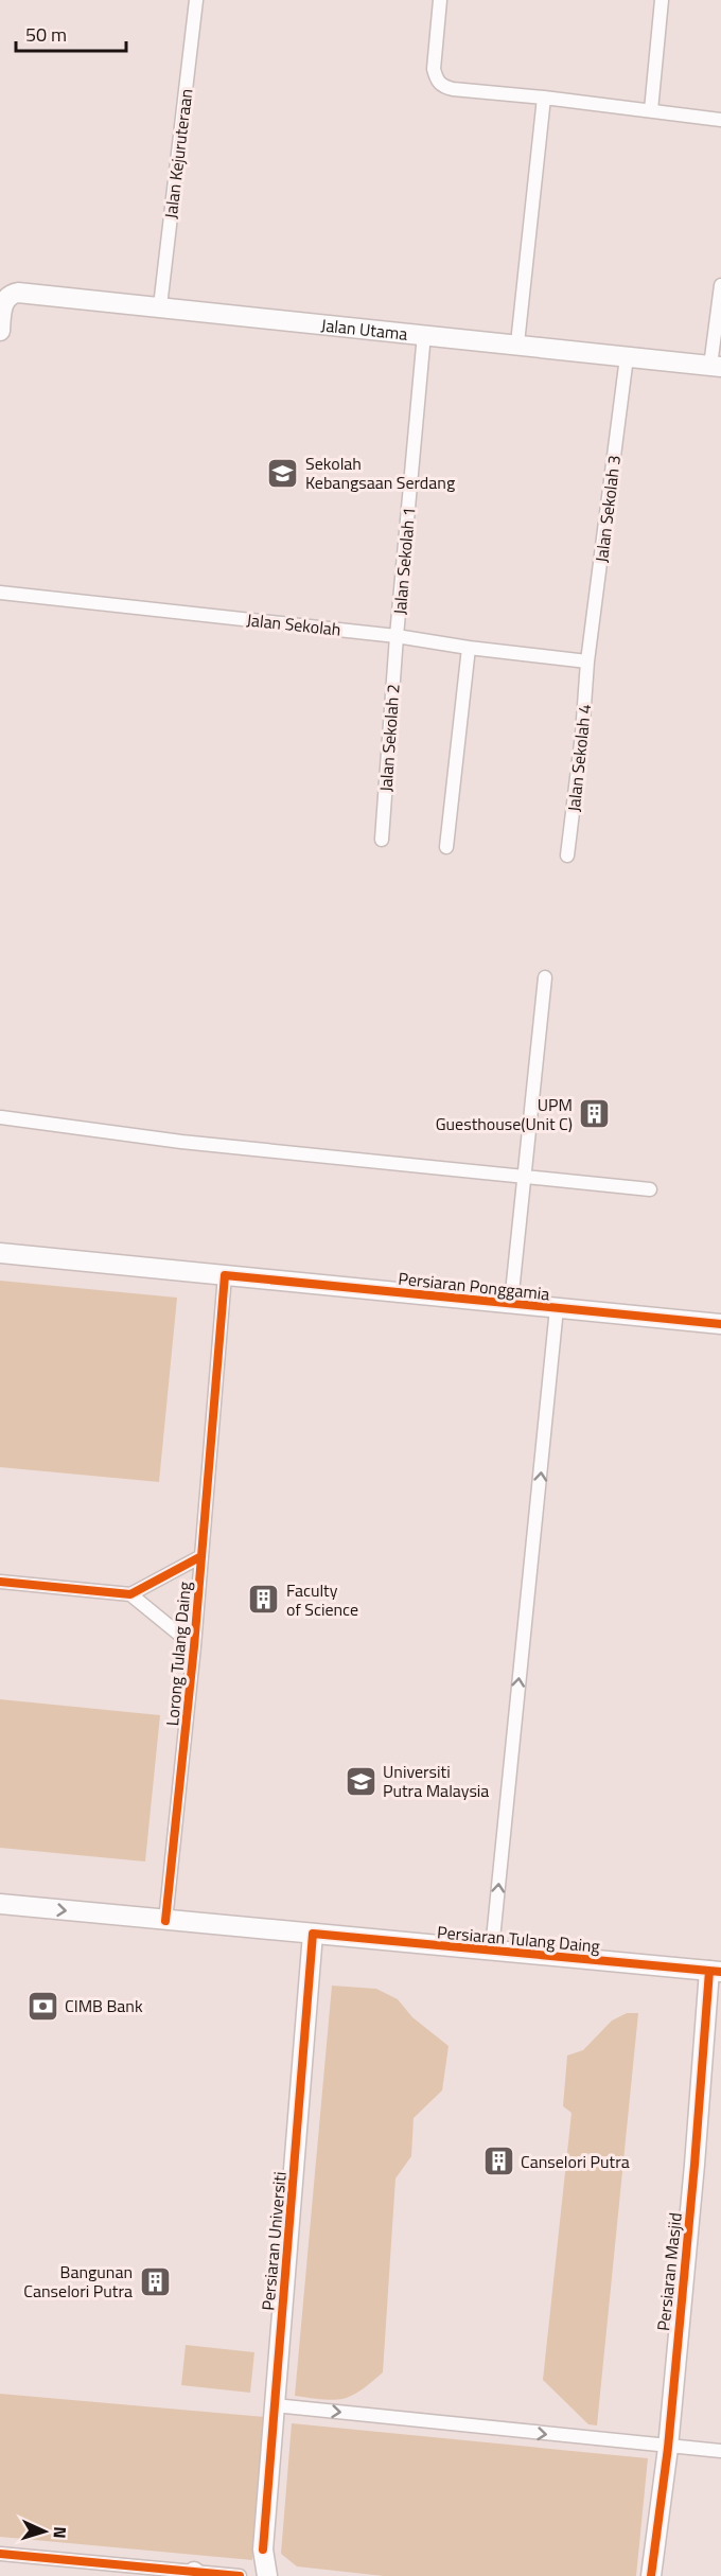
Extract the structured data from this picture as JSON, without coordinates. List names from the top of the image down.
{
  "streets": {
    "street": [
      "Jalan Kejuruteraan",
      "Jalan Utama",
      "Jalan Sekolah 3",
      "Jalan Sekolah 1",
      "Jalan Sekolah",
      "Jalan Sekolah 2",
      "Jalan Sekolah 4",
      "Persiaran Ponggamia",
      "Lorong Tulang Daing",
      "Persiaran Tulang Daing",
      "Persiaran Universiti",
      "Persiaran Masjid"
    ]
  },
  "crossings": [
    ["Jalan Kejuruteraan", "Jalan Utama"],
    ["Jalan Utama", "Jalan Sekolah 3"],
    ["Jalan Utama", "Jalan Sekolah 1"],
    ["Jalan Sekolah 3", "Jalan Sekolah"],
    ["Jalan Sekolah 3", "Jalan Sekolah 4"],
    ["Jalan Sekolah 1", "Jalan Sekolah"],
    ["Jalan Sekolah 1", "Jalan Sekolah 2"],
    ["Jalan Sekolah", "Jalan Sekolah 2"],
    ["Jalan Sekolah", "Jalan Sekolah 4"],
    ["Persiaran Ponggamia", "Lorong Tulang Daing"],
    ["Lorong Tulang Daing", "Persiaran Tulang Daing"],
    ["Persiaran Tulang Daing", "Persiaran Universiti"],
    ["Persiaran Tulang Daing", "Persiaran Masjid"]
  ],
  "places": {
    "school or university": ["Sekolah Kebangsaan Serdang", "Universiti Putra Malaysia"],
    "building": [
      "UPM Guesthouse(Unit C)",
      "Faculty of Science",
      "Canselori Putra",
      "Bangunan Canselori Putra"
    ],
    "bank": ["CIMB Bank"]
  },
  "scale_bar": "50 m",
  "north": "right"
}
